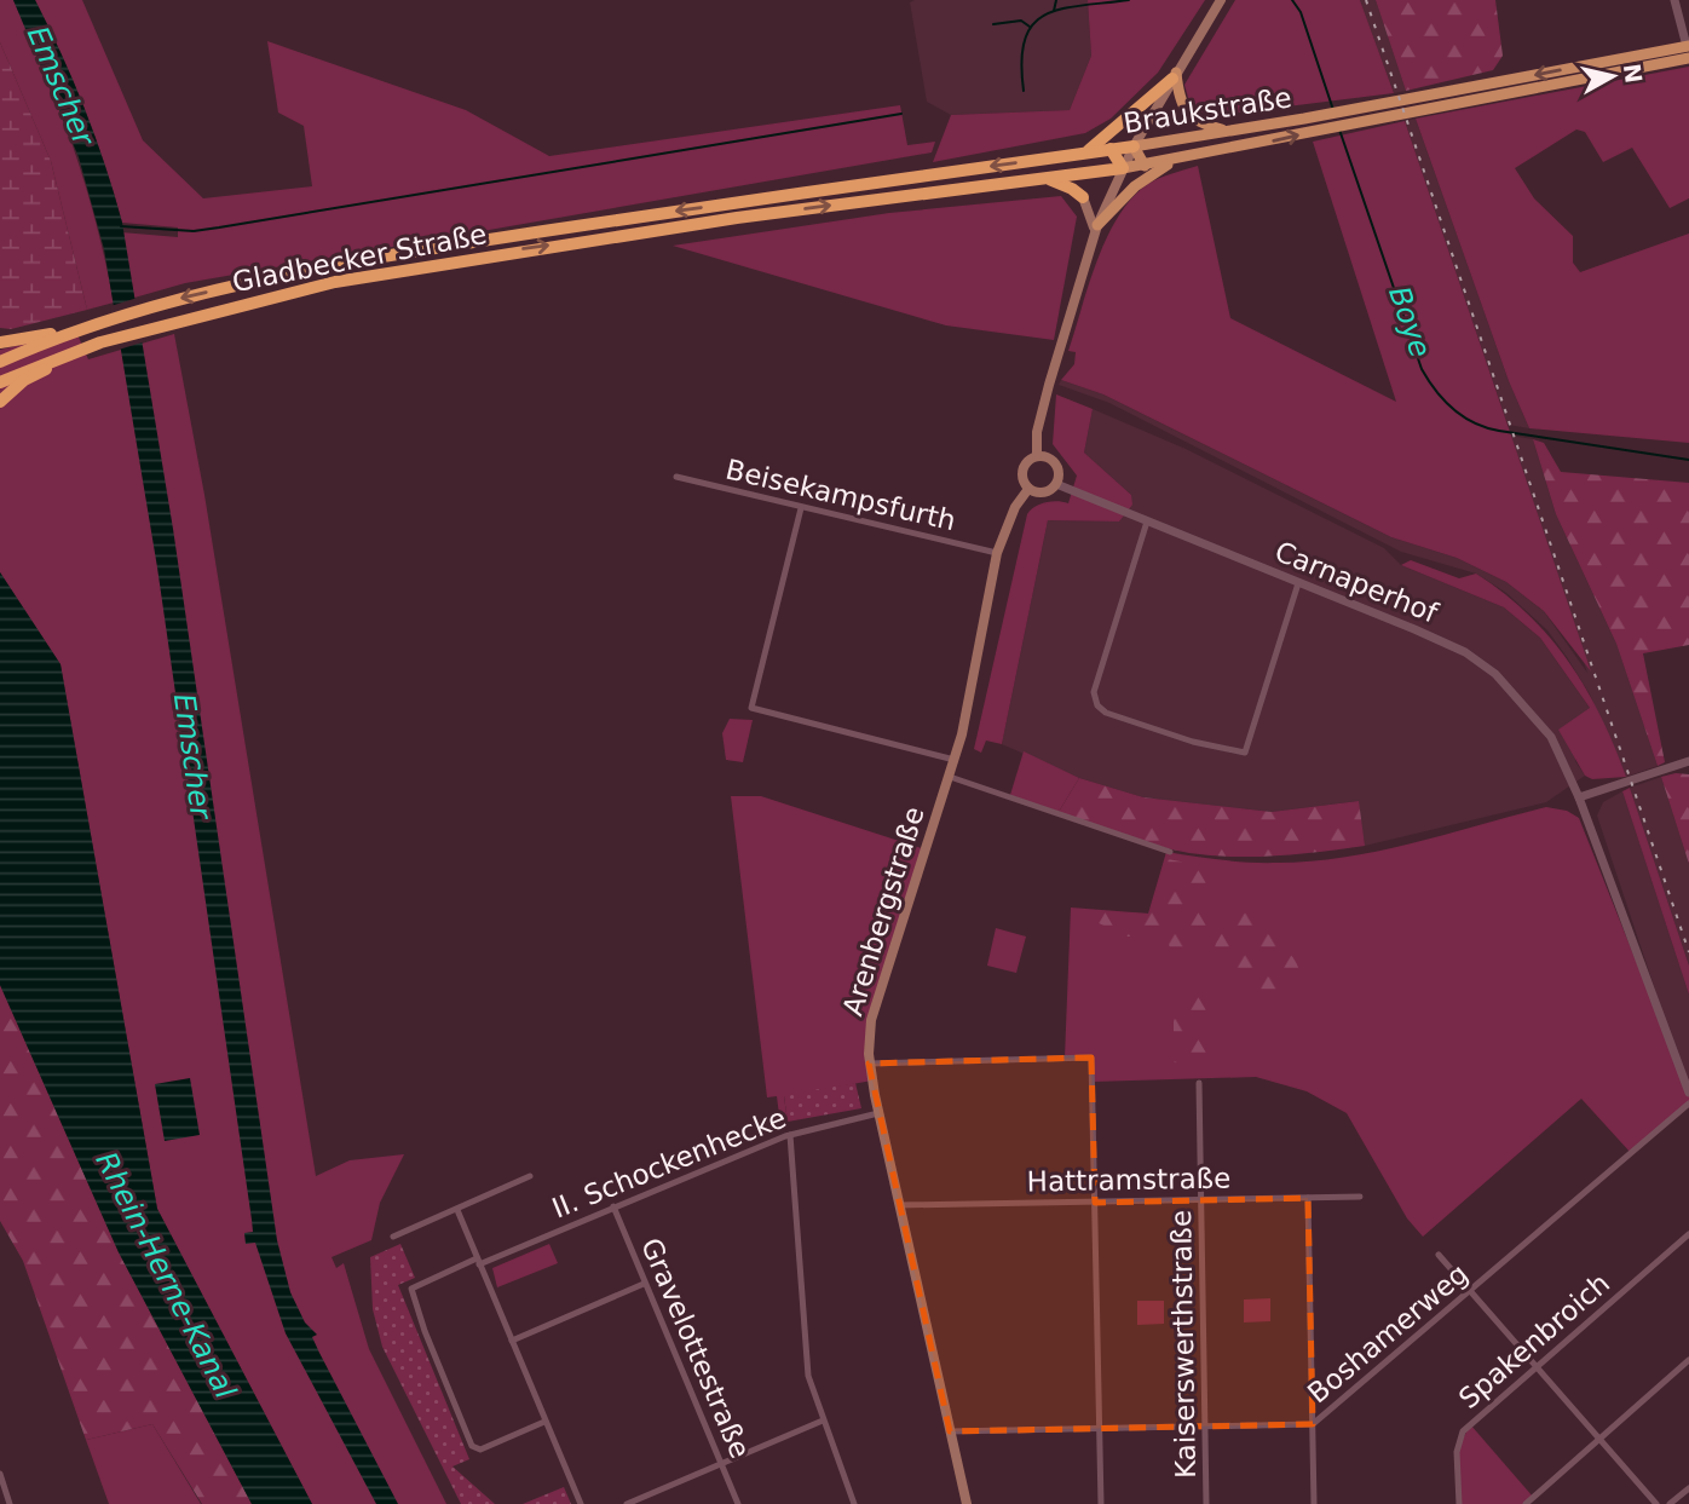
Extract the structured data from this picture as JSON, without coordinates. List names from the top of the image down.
{
  "streets": {
    "highway": ["Braukstraße", "Gladbecker Straße"],
    "main road": ["Arenbergstraße"],
    "street": [
      "Beisekampsfurth",
      "Carnaperhof",
      "II. Schockenhecke",
      "Hattramstraße",
      "Boshamerweg",
      "Spakenbroich",
      "Kaiserswerthstraße",
      "Gravelottestraße"
    ]
  },
  "crossings": [
    ["Braukstraße", "Gladbecker Straße"],
    ["Beisekampsfurth", "Arenbergstraße"],
    ["Carnaperhof", "Arenbergstraße"],
    ["Arenbergstraße", "II. Schockenhecke"],
    ["Arenbergstraße", "Hattramstraße"],
    ["Arenbergstraße", "Boshamerweg"],
    ["II. Schockenhecke", "Gravelottestraße"],
    ["Hattramstraße", "Kaiserswerthstraße"],
    ["Boshamerweg", "Kaiserswerthstraße"]
  ],
  "water": ["Emscher", "Boye", "Rhein-Herne-Kanal"],
  "north": "right"
}
